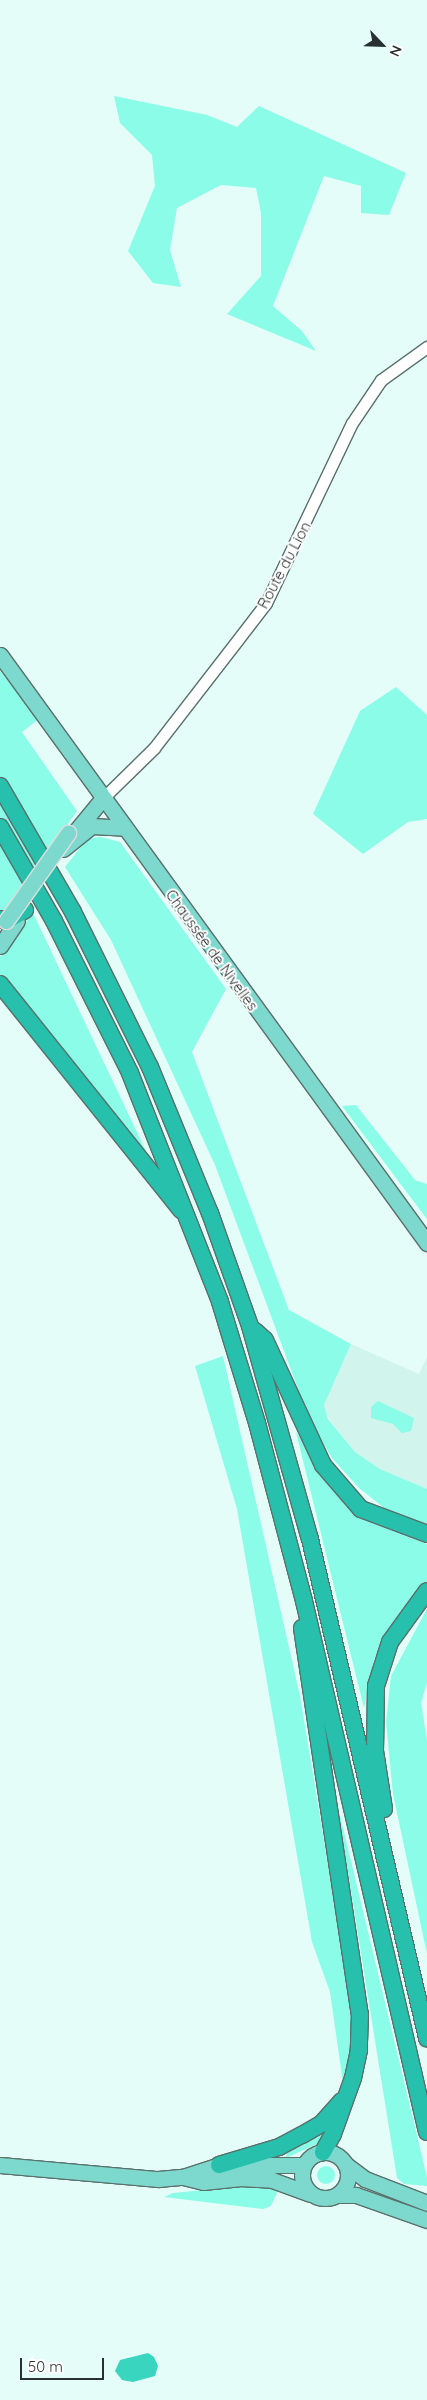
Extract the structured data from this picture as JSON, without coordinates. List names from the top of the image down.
{
  "streets": {
    "main road": ["Route du Lion", "Chaussée de Nivelles"]
  },
  "crossings": [
    ["Route du Lion", "Chaussée de Nivelles"]
  ],
  "scale_bar": "50 m",
  "north": "bottom right"
}
